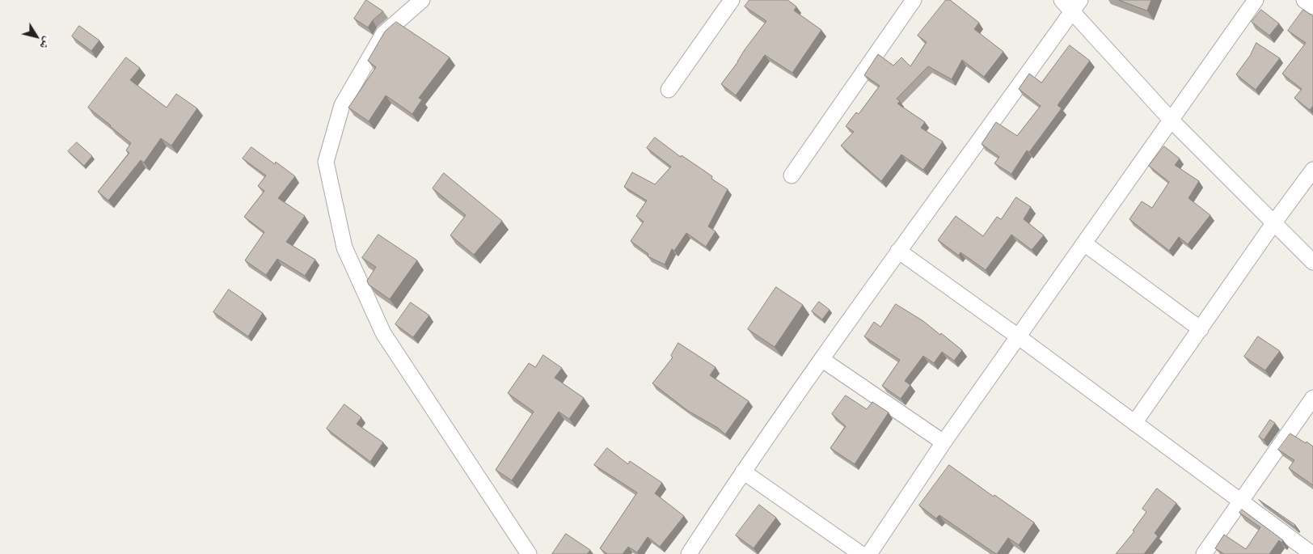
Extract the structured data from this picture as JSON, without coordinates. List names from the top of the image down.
{
  "north": "bottom right"
}
